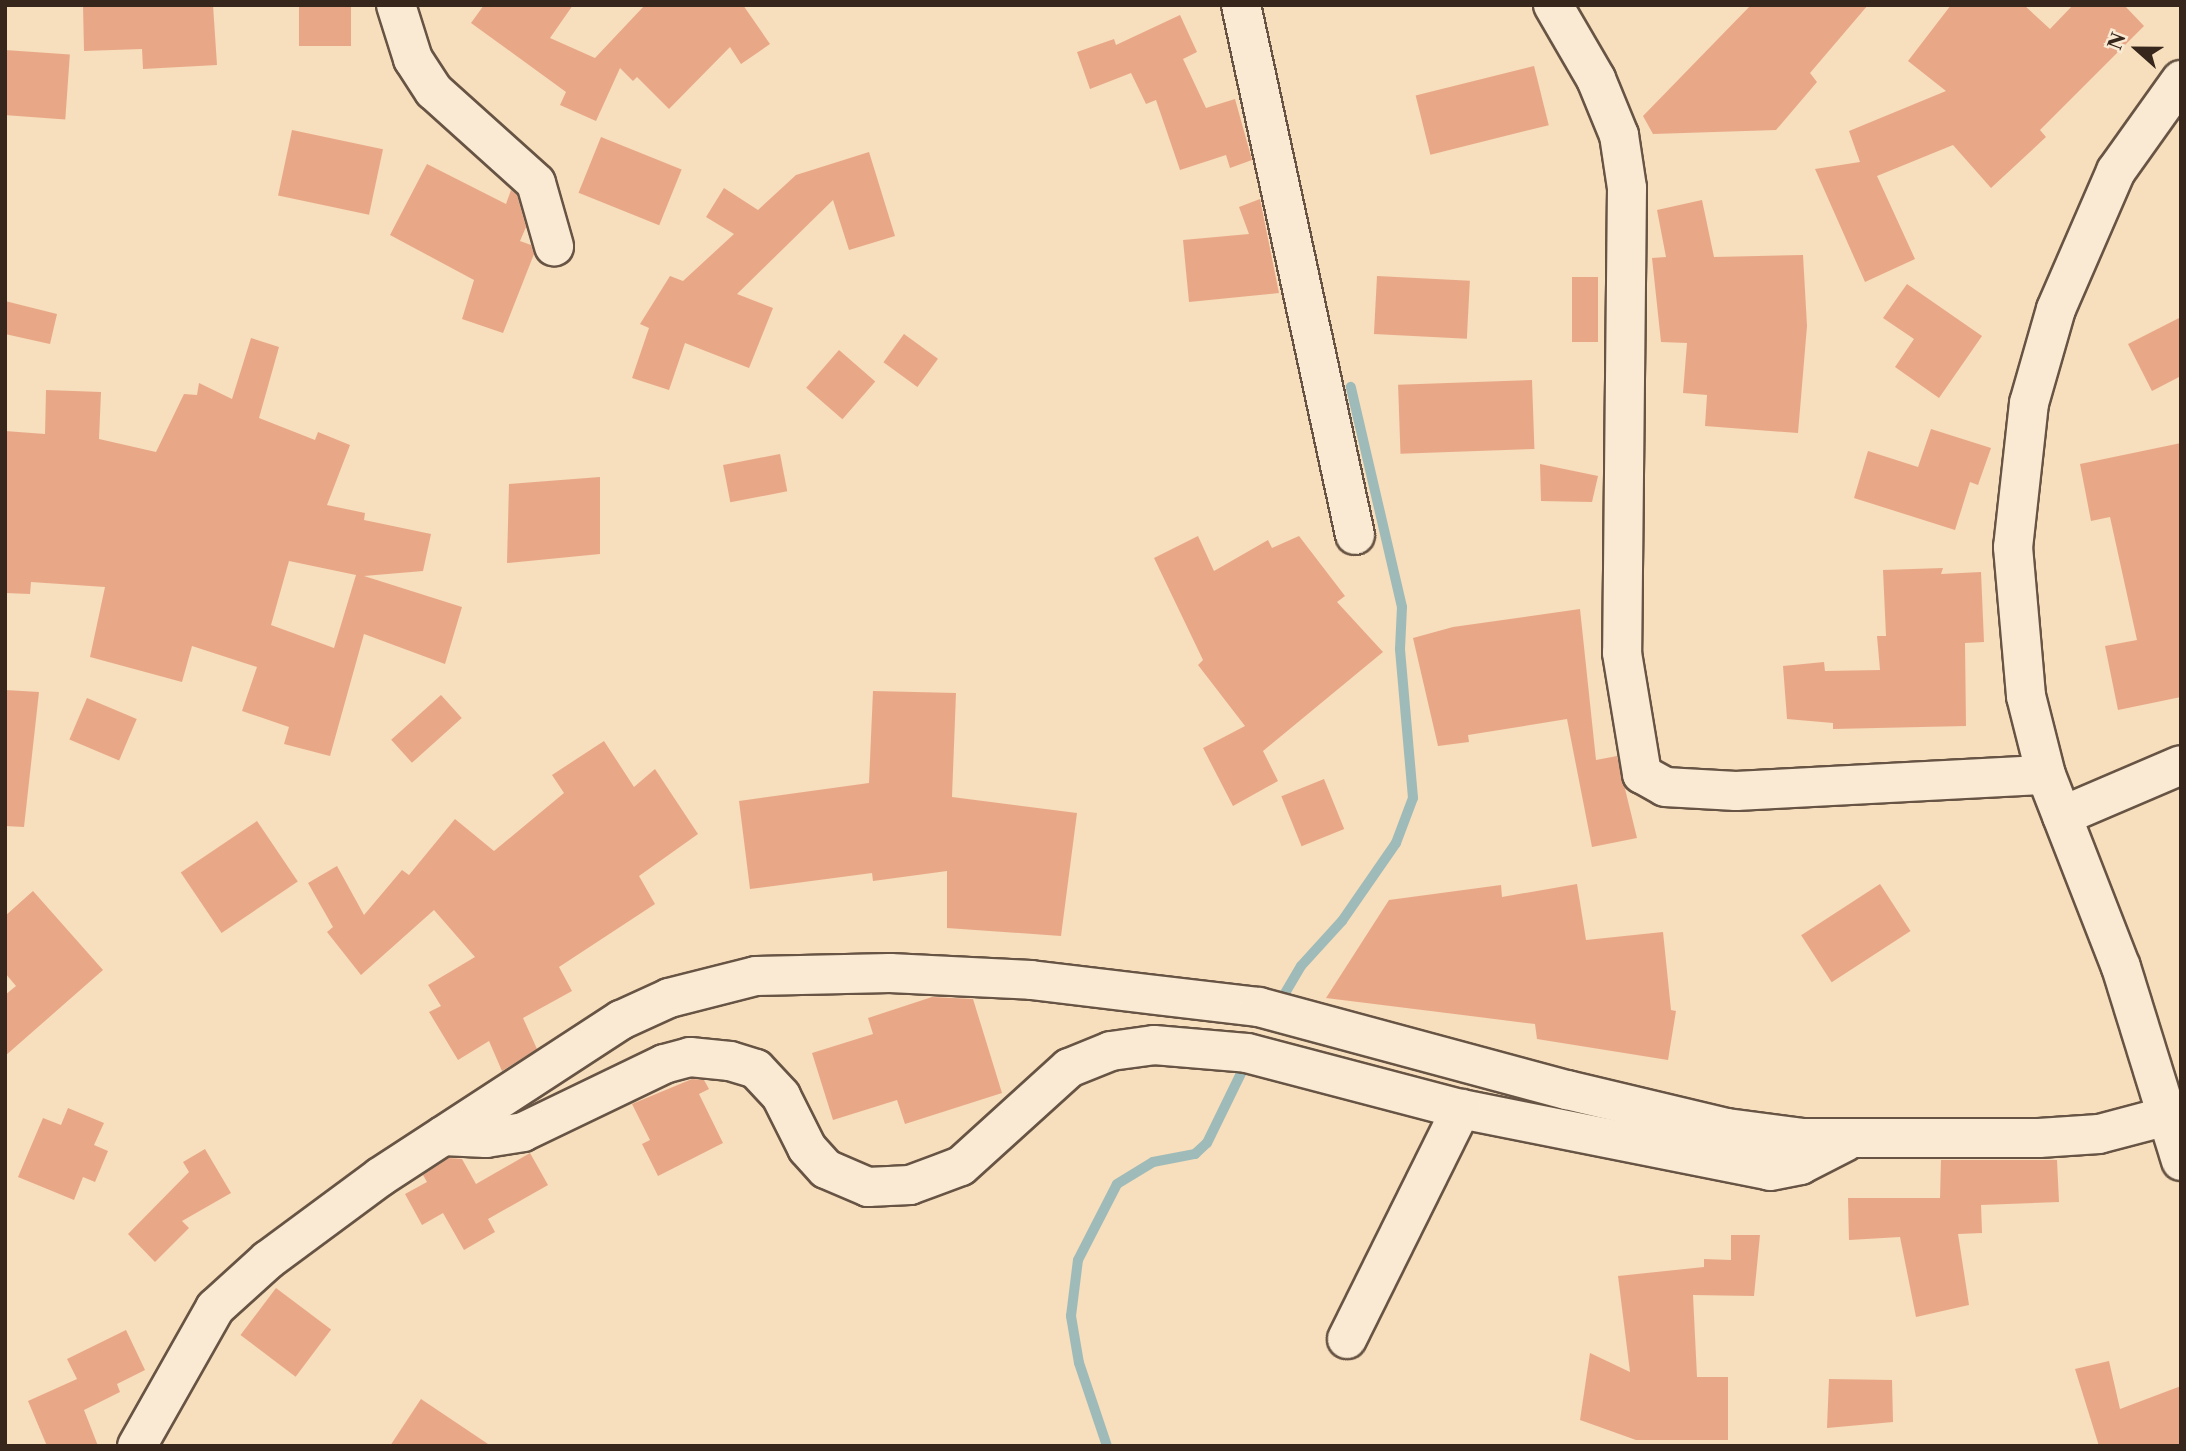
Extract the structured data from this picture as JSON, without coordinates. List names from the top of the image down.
{
  "north": "left"
}
